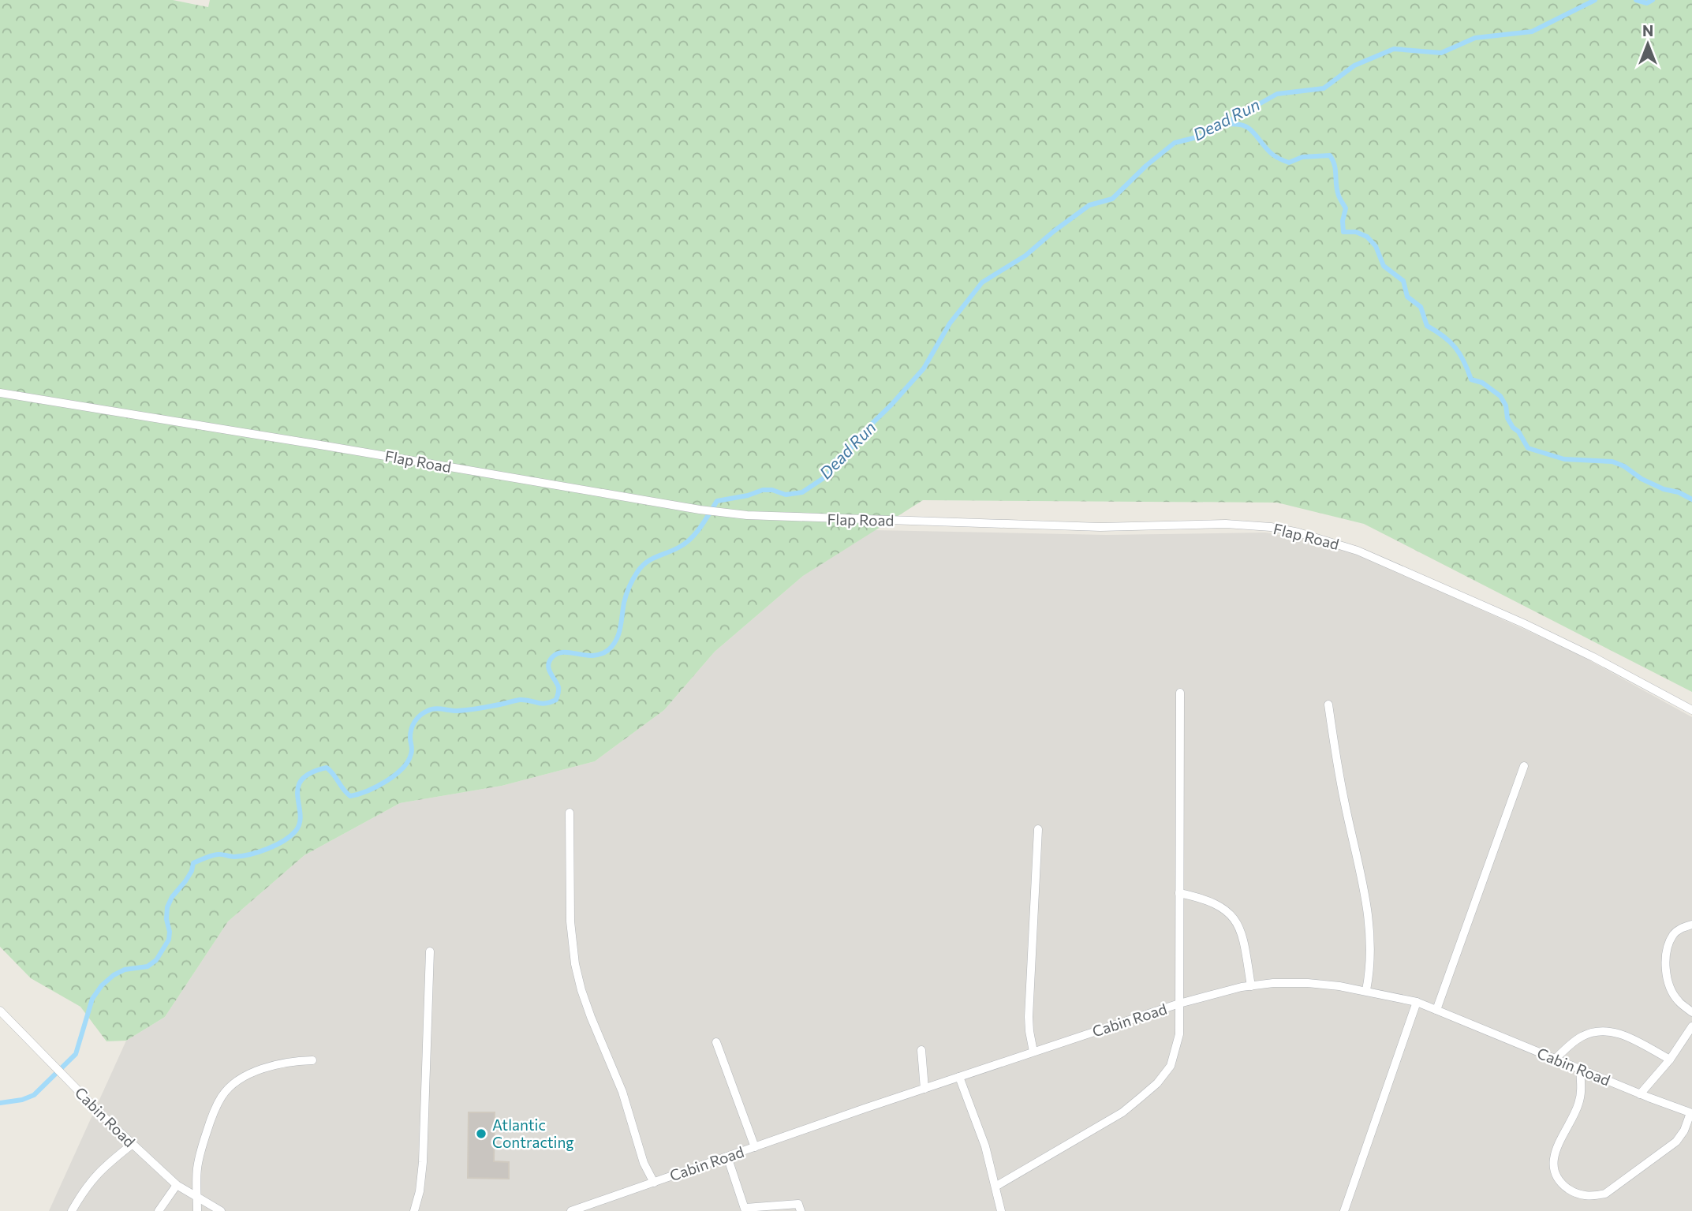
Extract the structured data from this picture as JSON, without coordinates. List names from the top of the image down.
{
  "streets": {
    "lane": ["Flap Road", "Cabin Road"]
  },
  "water": ["Dead Run"],
  "places": ["Atlantic Contracting"],
  "north": "top"
}
